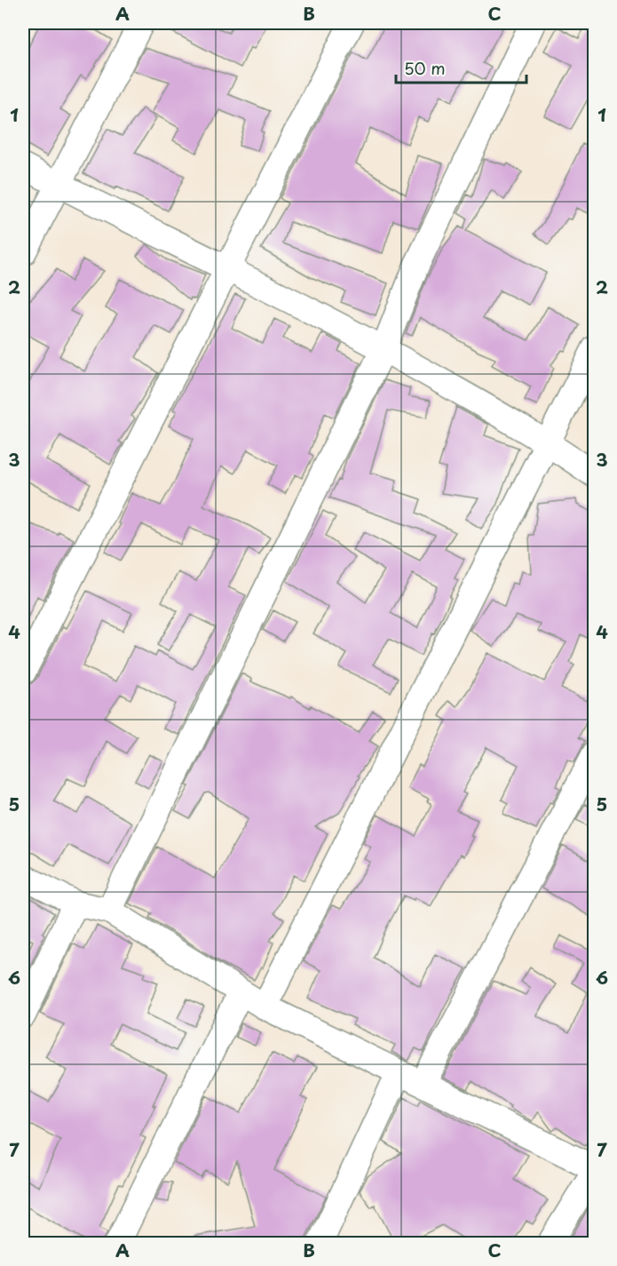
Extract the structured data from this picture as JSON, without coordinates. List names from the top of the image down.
{
  "scale_bar": "50 m",
  "grid": {
    "columns": ["A", "B", "C"],
    "rows": [
      "1",
      "2",
      "3",
      "4",
      "5",
      "6",
      "7"
    ]
  }
}
